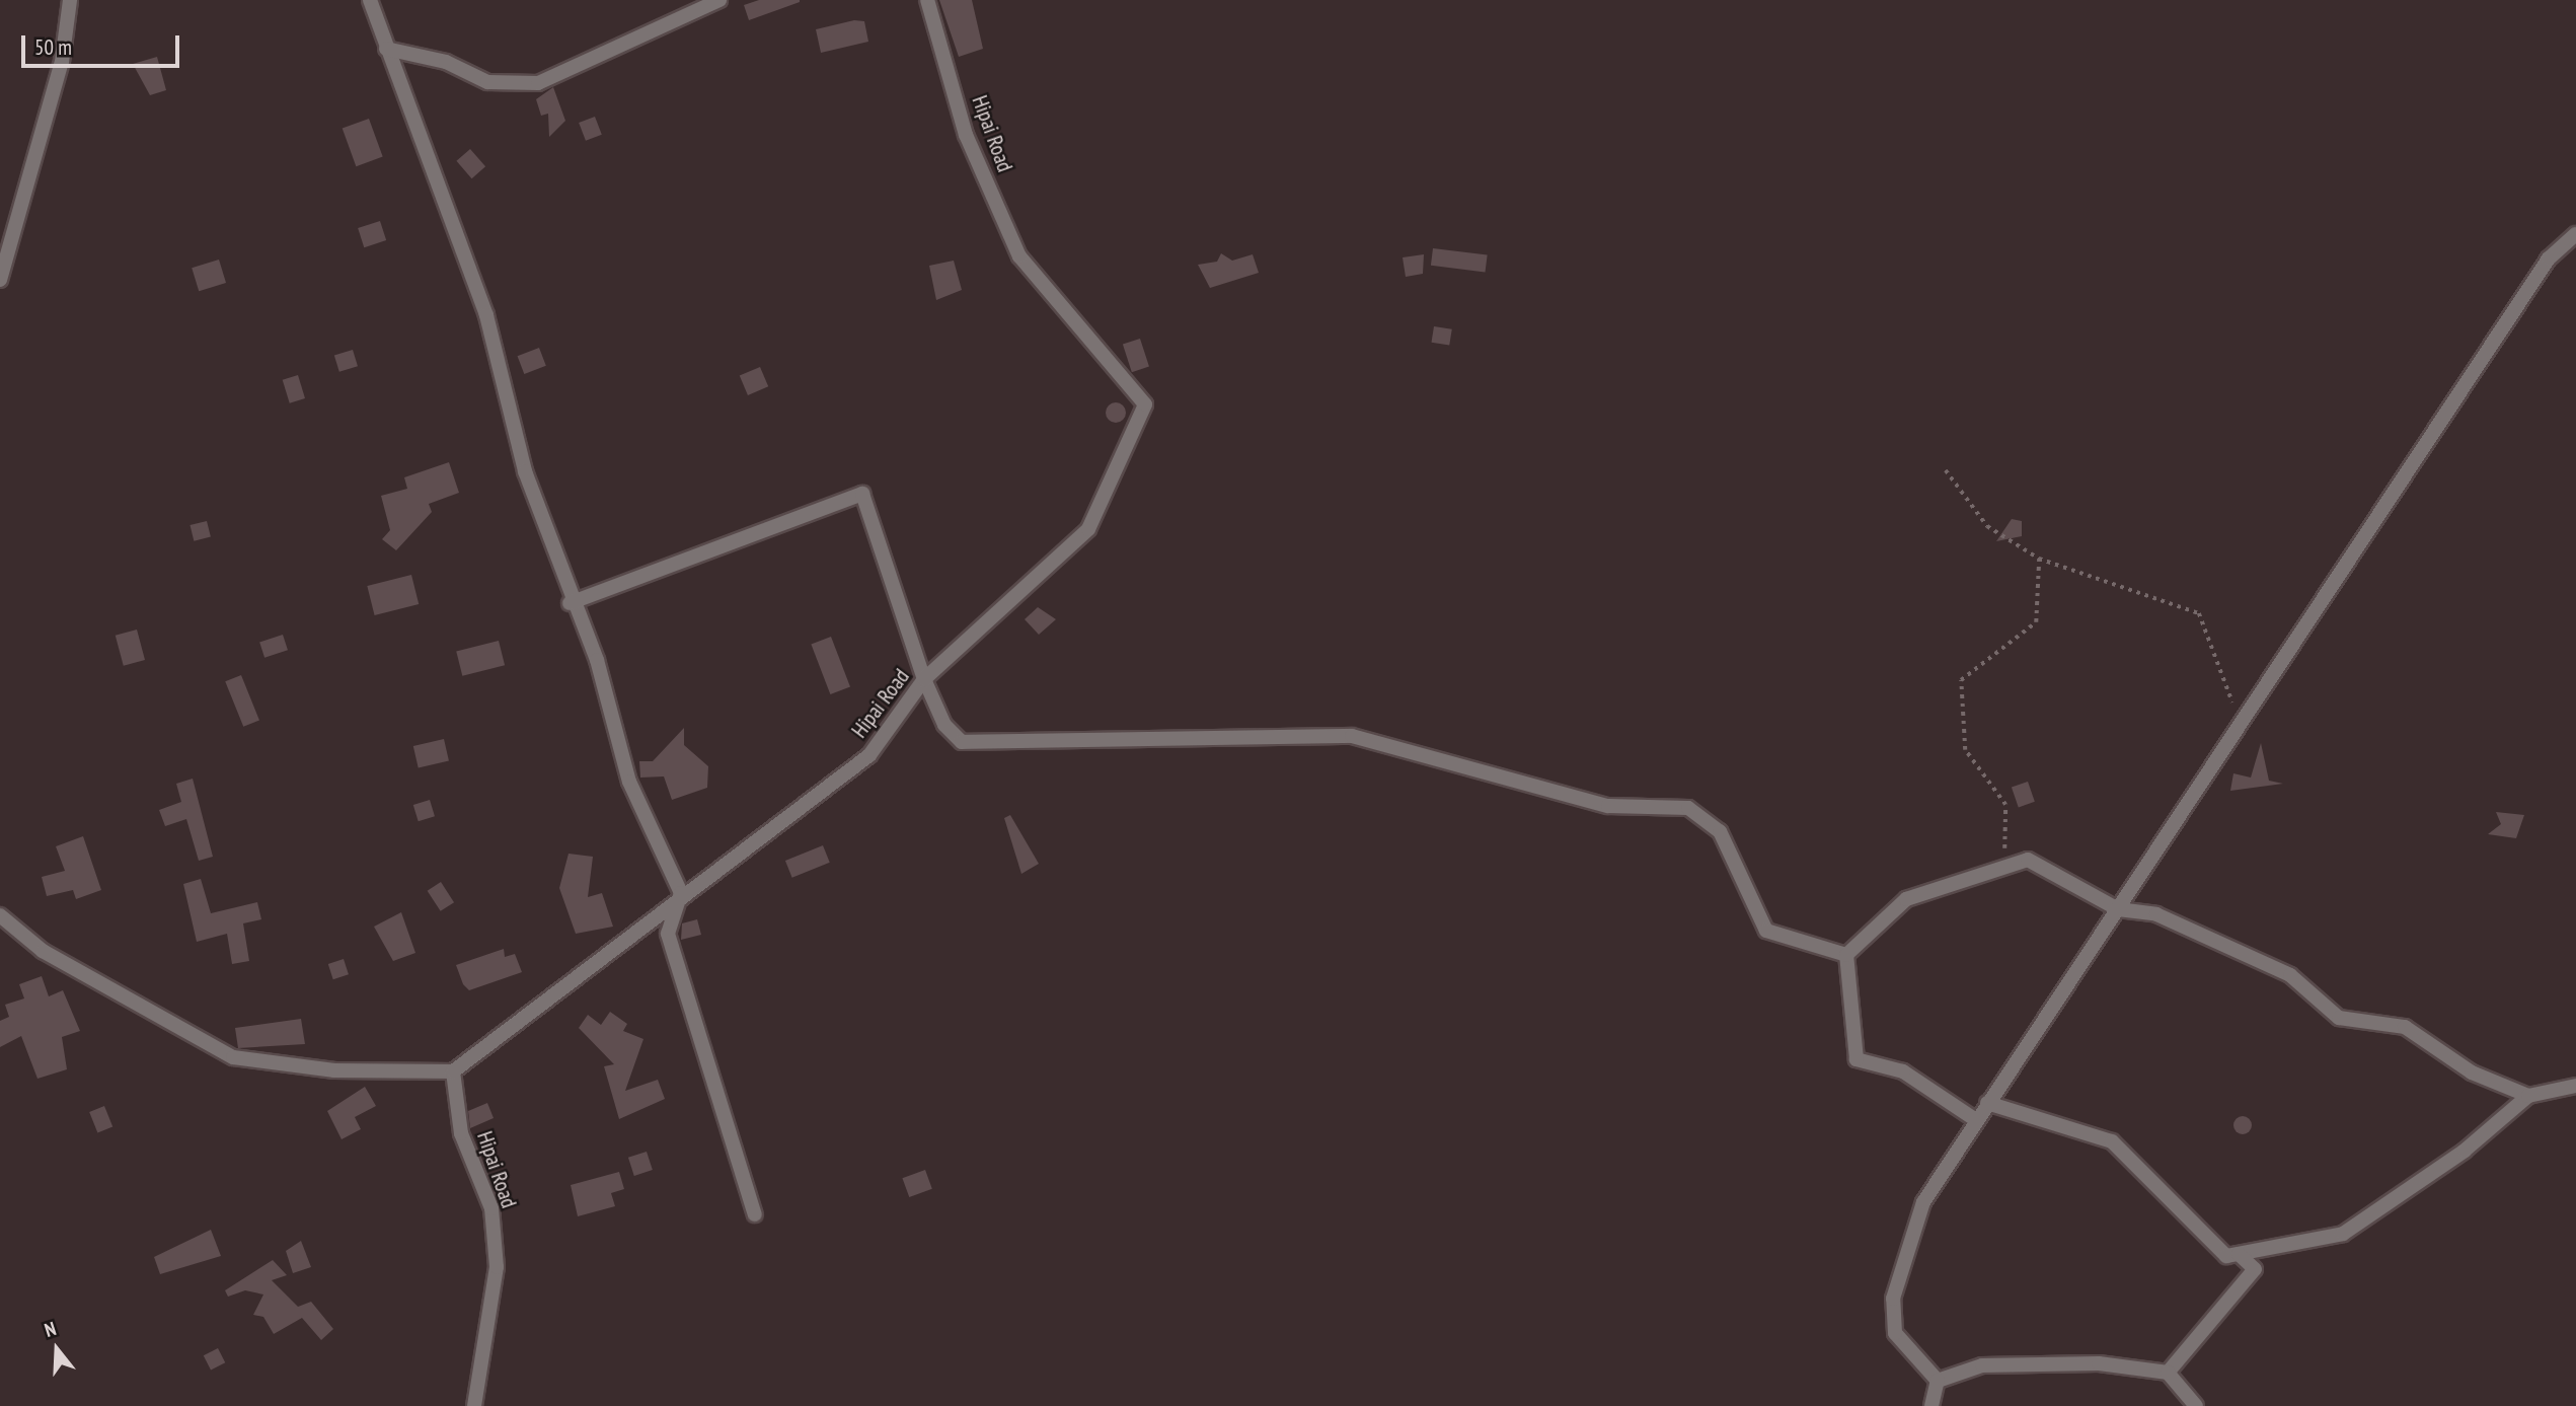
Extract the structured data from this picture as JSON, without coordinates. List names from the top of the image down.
{
  "streets": {
    "street": ["Hipai Road"]
  },
  "scale_bar": "50 m",
  "north": "top"
}
